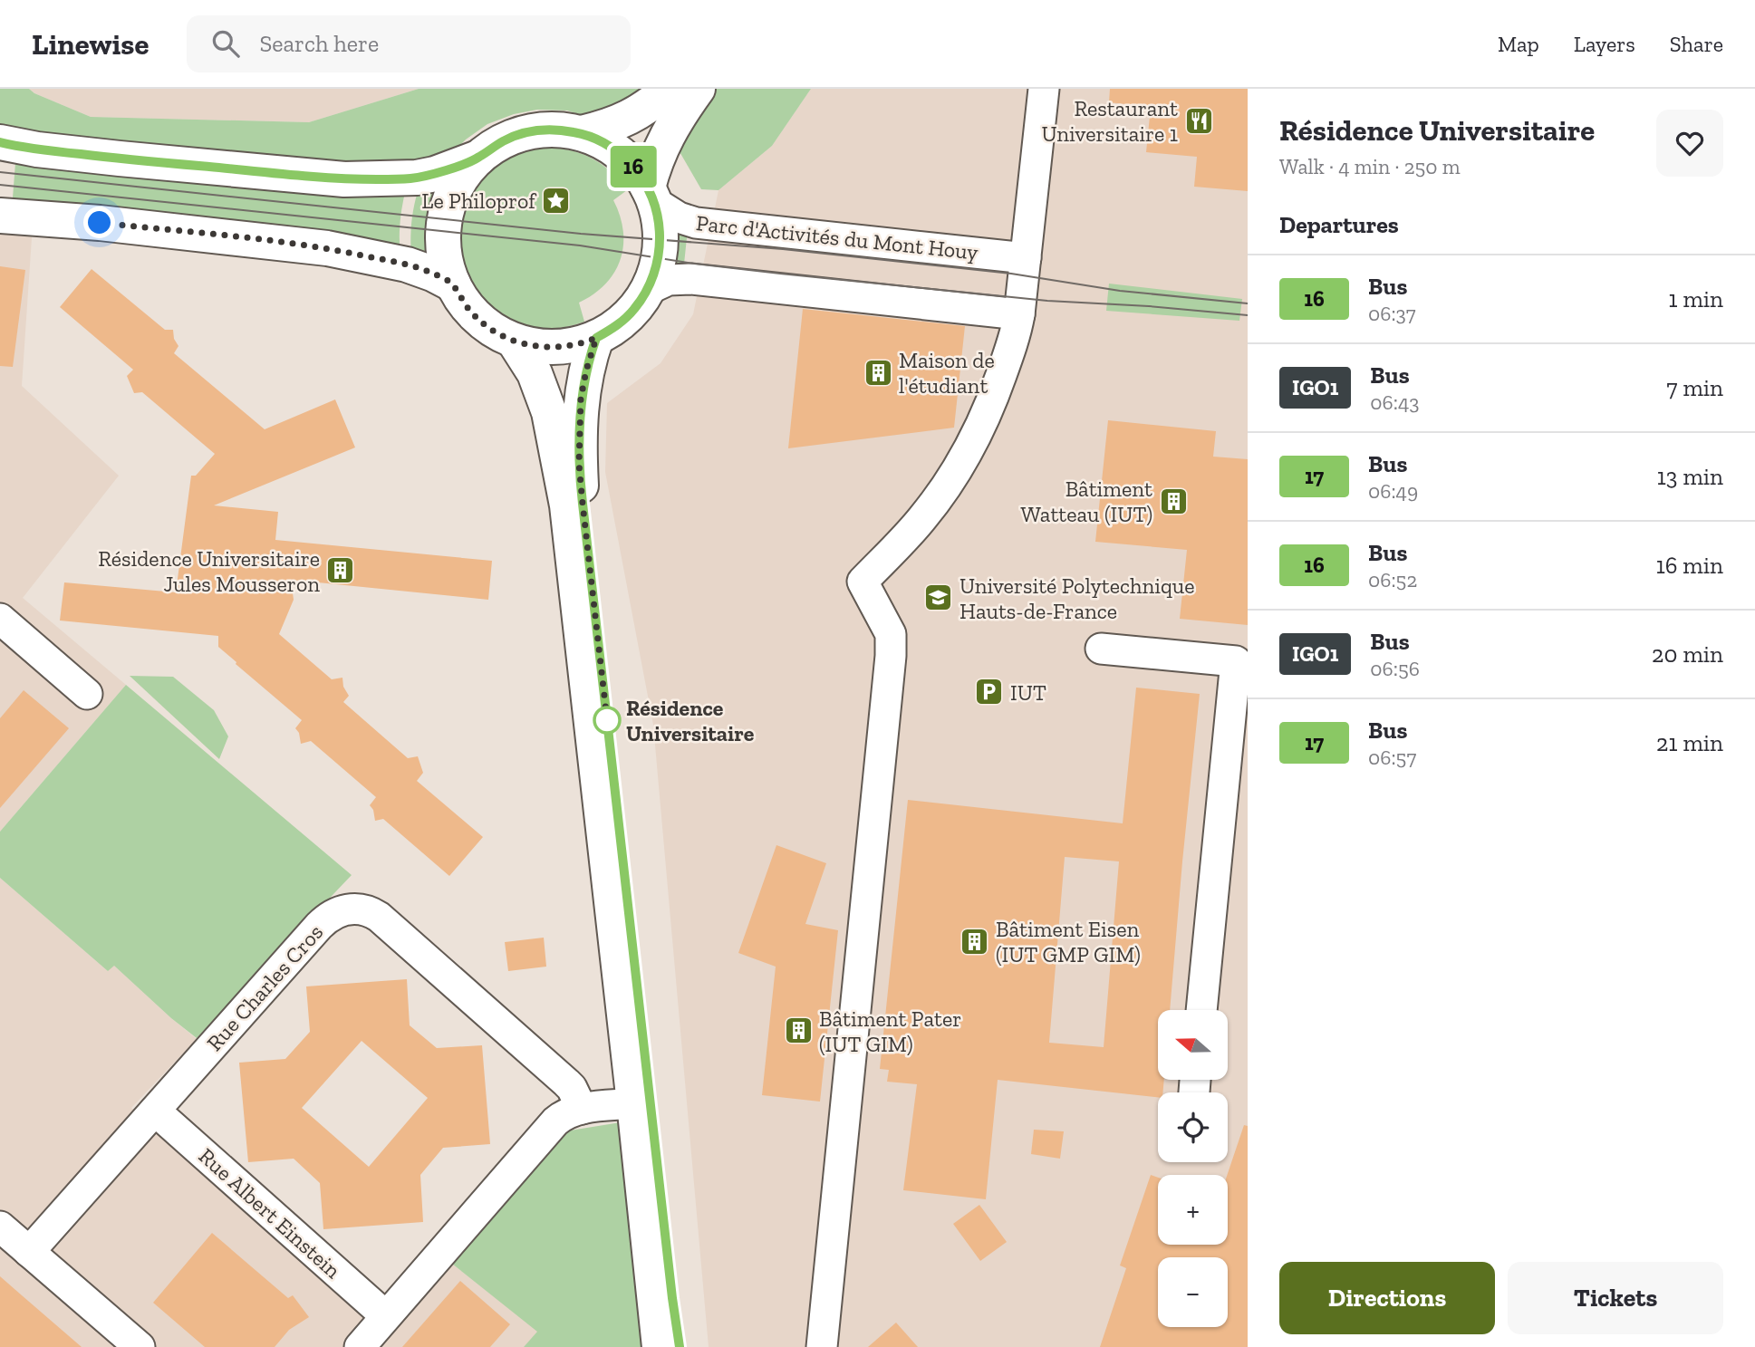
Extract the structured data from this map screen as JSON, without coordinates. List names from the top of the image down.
{
  "streets": {
    "street": ["Parc d'Activités du Mont Houy", "Rue Charles Cros", "Rue Albert Einstein"]
  },
  "crossings": [
    ["Rue Charles Cros", "Rue Albert Einstein"]
  ],
  "places": {
    "restaurant": ["Restaurant Universitaire 1"],
    "place": ["Le Philoprof"],
    "building": [
      "Maison de l'étudiant",
      "Bâtiment Watteau (IUT)",
      "Résidence Universitaire Jules Mousseron",
      "Bâtiment Eisen (IUT GMP GIM)",
      "Bâtiment Pater (IUT GIM)"
    ],
    "school or university": ["Université Polytechnique Hauts-de-France"],
    "parking": ["IUT"],
    "other": ["Résidence Universitaire"]
  },
  "lines": ["bus line 16"],
  "north": "left",
  "page": {
    "header": "Linewise",
    "search": "Search here",
    "nav": ["Map", "Layers", "Share"],
    "on_map": "16",
    "heading": [
      ["Résidence Universitaire", "Walk · 4 min · 250 m"],
      "Departures"
    ],
    "list": [
      {
        "mark": "16",
        "name": "Bus",
        "note": "06:37",
        "value": "1 min"
      },
      {
        "mark": "IGO1",
        "name": "Bus",
        "note": "06:43",
        "value": "7 min"
      },
      {
        "mark": "17",
        "name": "Bus",
        "note": "06:49",
        "value": "13 min"
      },
      {
        "mark": "16",
        "name": "Bus",
        "note": "06:52",
        "value": "16 min"
      },
      {
        "mark": "IGO1",
        "name": "Bus",
        "note": "06:56",
        "value": "20 min"
      },
      {
        "mark": "17",
        "name": "Bus",
        "note": "06:57",
        "value": "21 min"
      }
    ],
    "map_buttons": ["+", "−"],
    "buttons": ["Directions", "Tickets"]
  }
}
